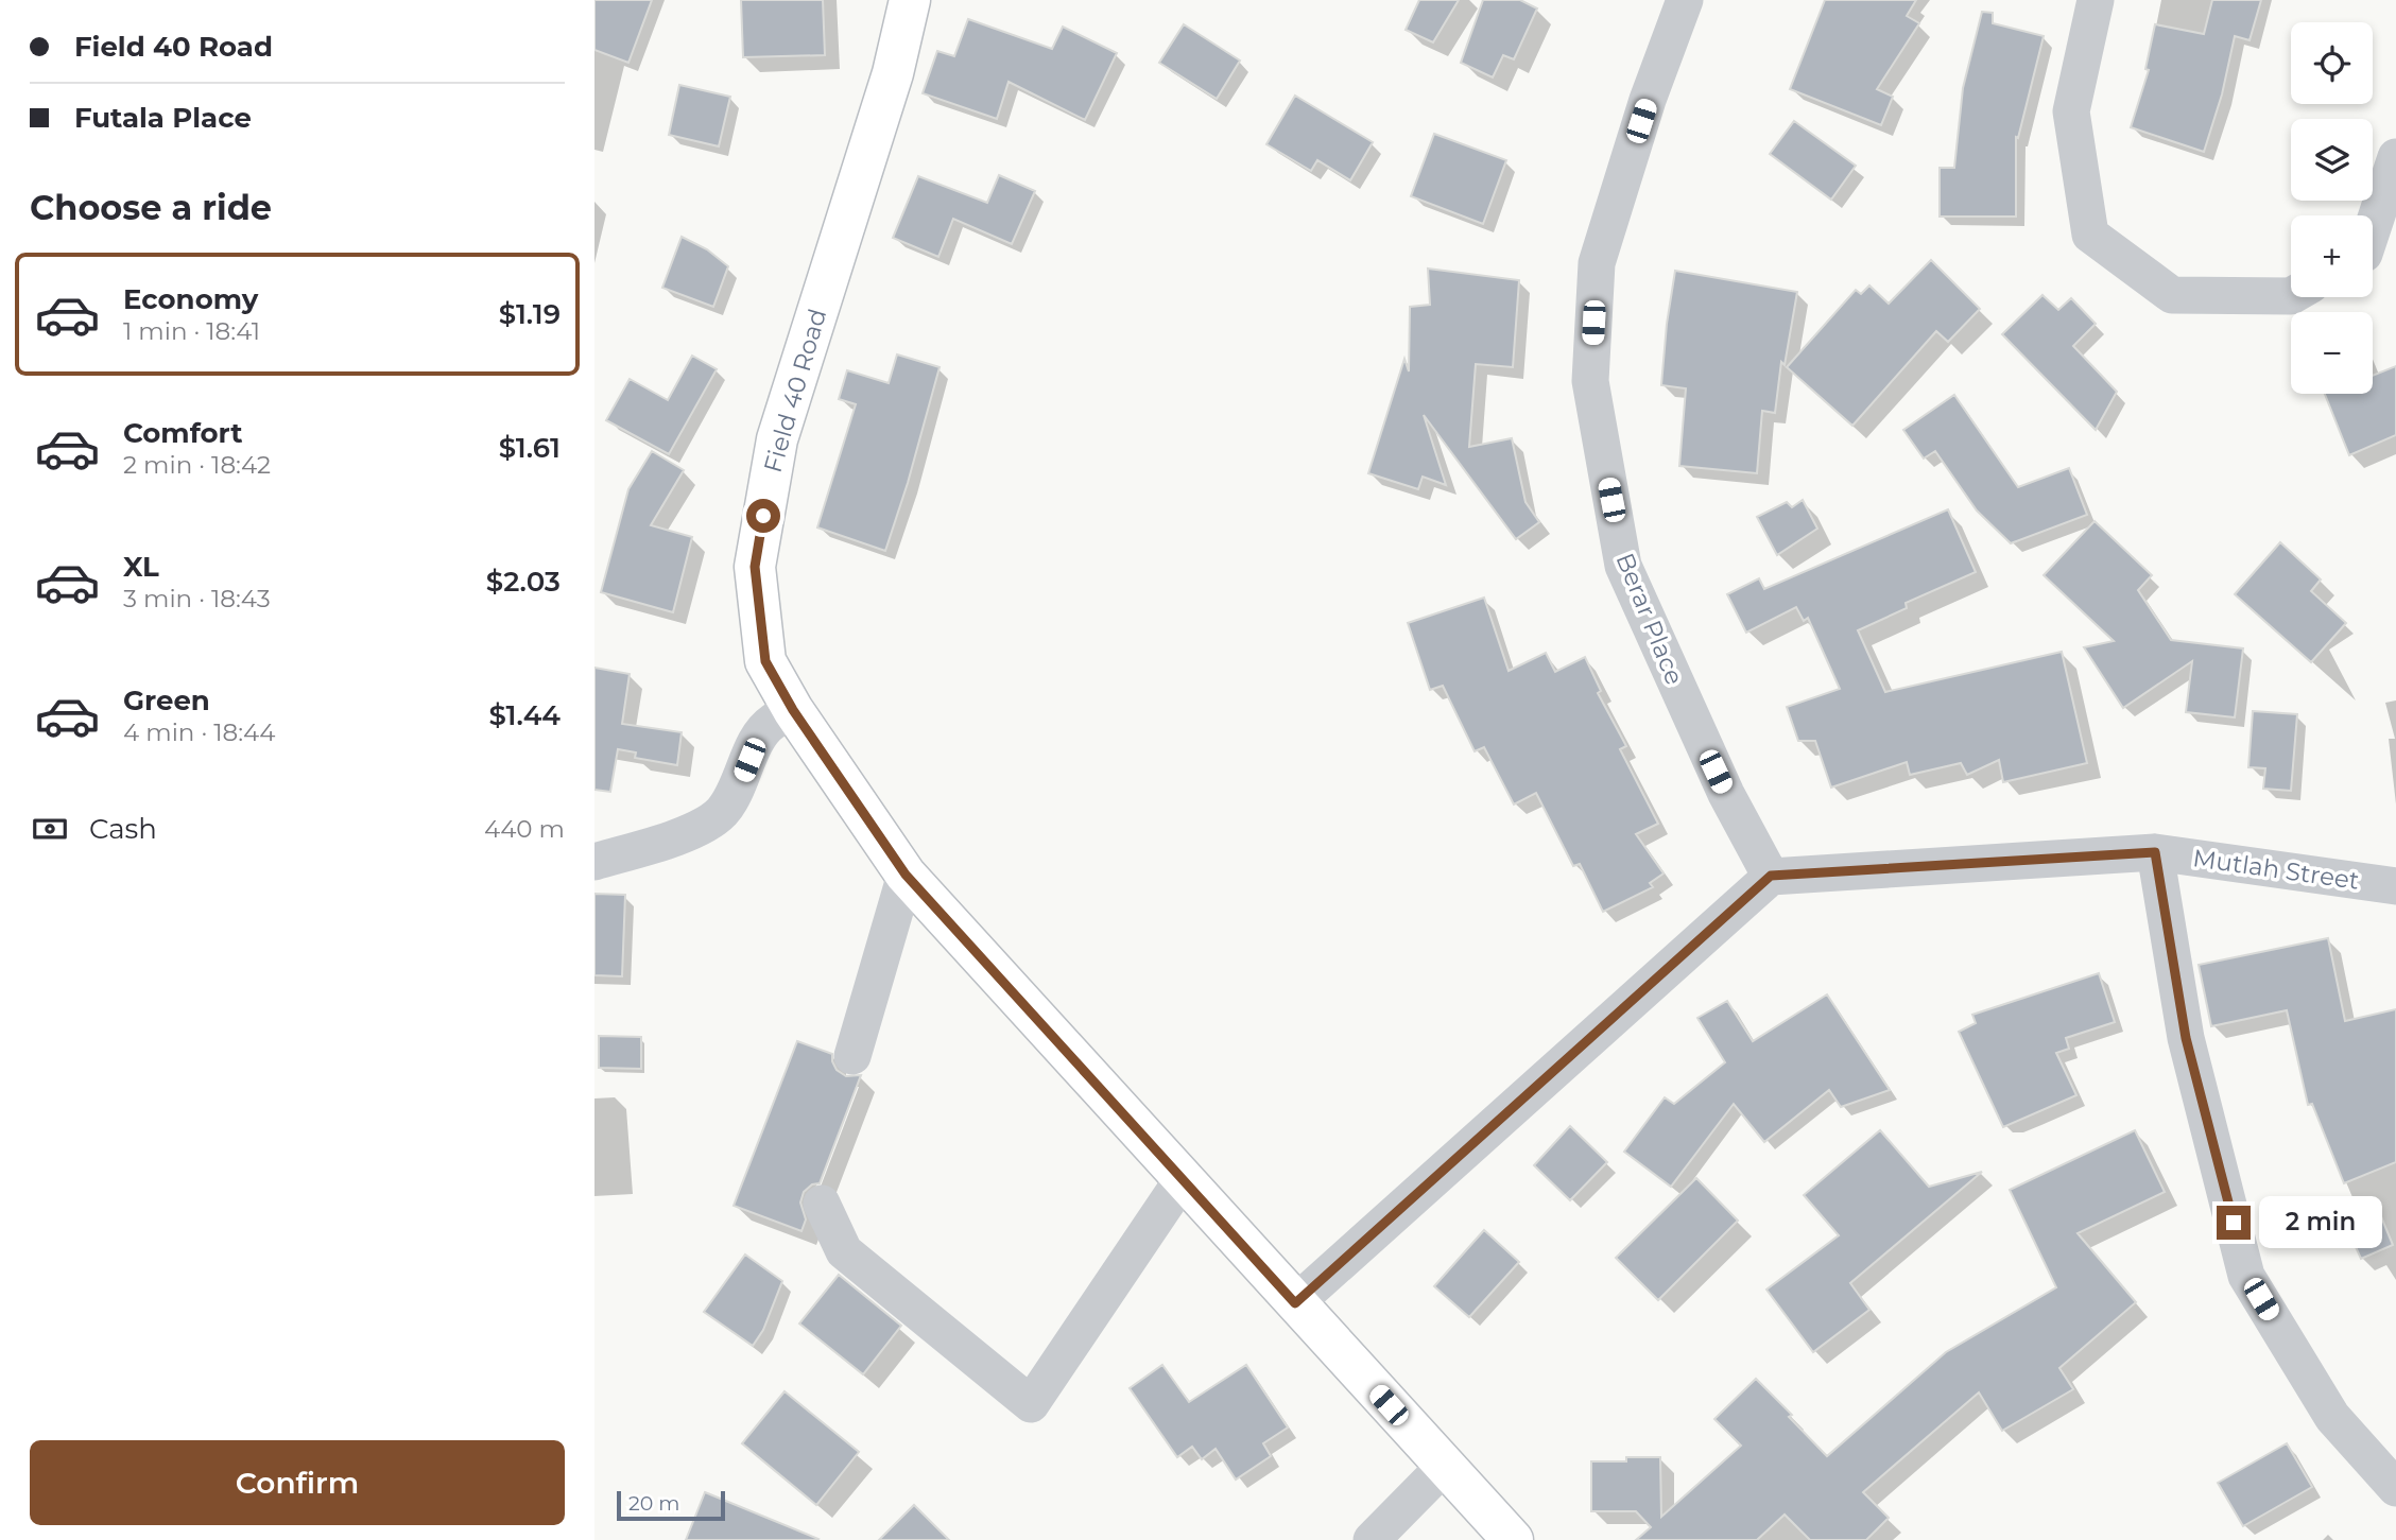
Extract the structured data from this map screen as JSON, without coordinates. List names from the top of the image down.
{
  "streets": {
    "street": ["Field 40 Road", "Berar Place", "Mutlah Street"]
  },
  "crossings": [
    ["Berar Place", "Mutlah Street"]
  ],
  "scale_bar": "20 m",
  "page": {
    "banner": ["Field 40 Road", "Futala Place"],
    "map_buttons": ["+", "−"],
    "heading": "Choose a ride",
    "list": [
      {
        "name": "Economy",
        "note": "1 min · 18:41",
        "value": "$1.19"
      },
      {
        "name": "Comfort",
        "note": "2 min · 18:42",
        "value": "$1.61"
      },
      {
        "name": "XL",
        "note": "3 min · 18:43",
        "value": "$2.03"
      },
      {
        "name": "Green",
        "note": "4 min · 18:44",
        "value": "$1.44"
      }
    ],
    "pay": ["Cash", "440 m"],
    "bubble": "2 min",
    "buttons": "Confirm",
    "scale": "20 m"
  }
}
